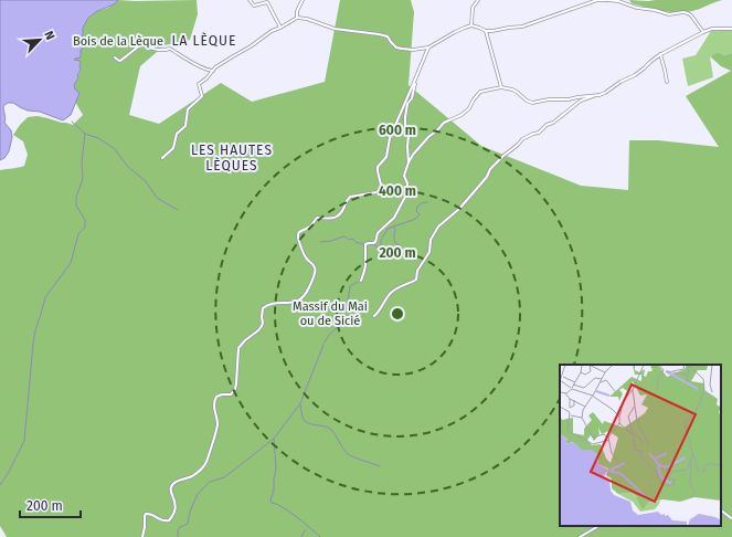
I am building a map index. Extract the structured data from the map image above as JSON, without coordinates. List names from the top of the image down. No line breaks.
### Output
{"districts":["LA LÈQUE","LES HAUTES LÈQUES"],"parks":["Bois de la Lèque","Massif du Mai ou de Sicié"],"scale_bar":"200 m","north":"top right","rings":["600 m","400 m","200 m"]}
